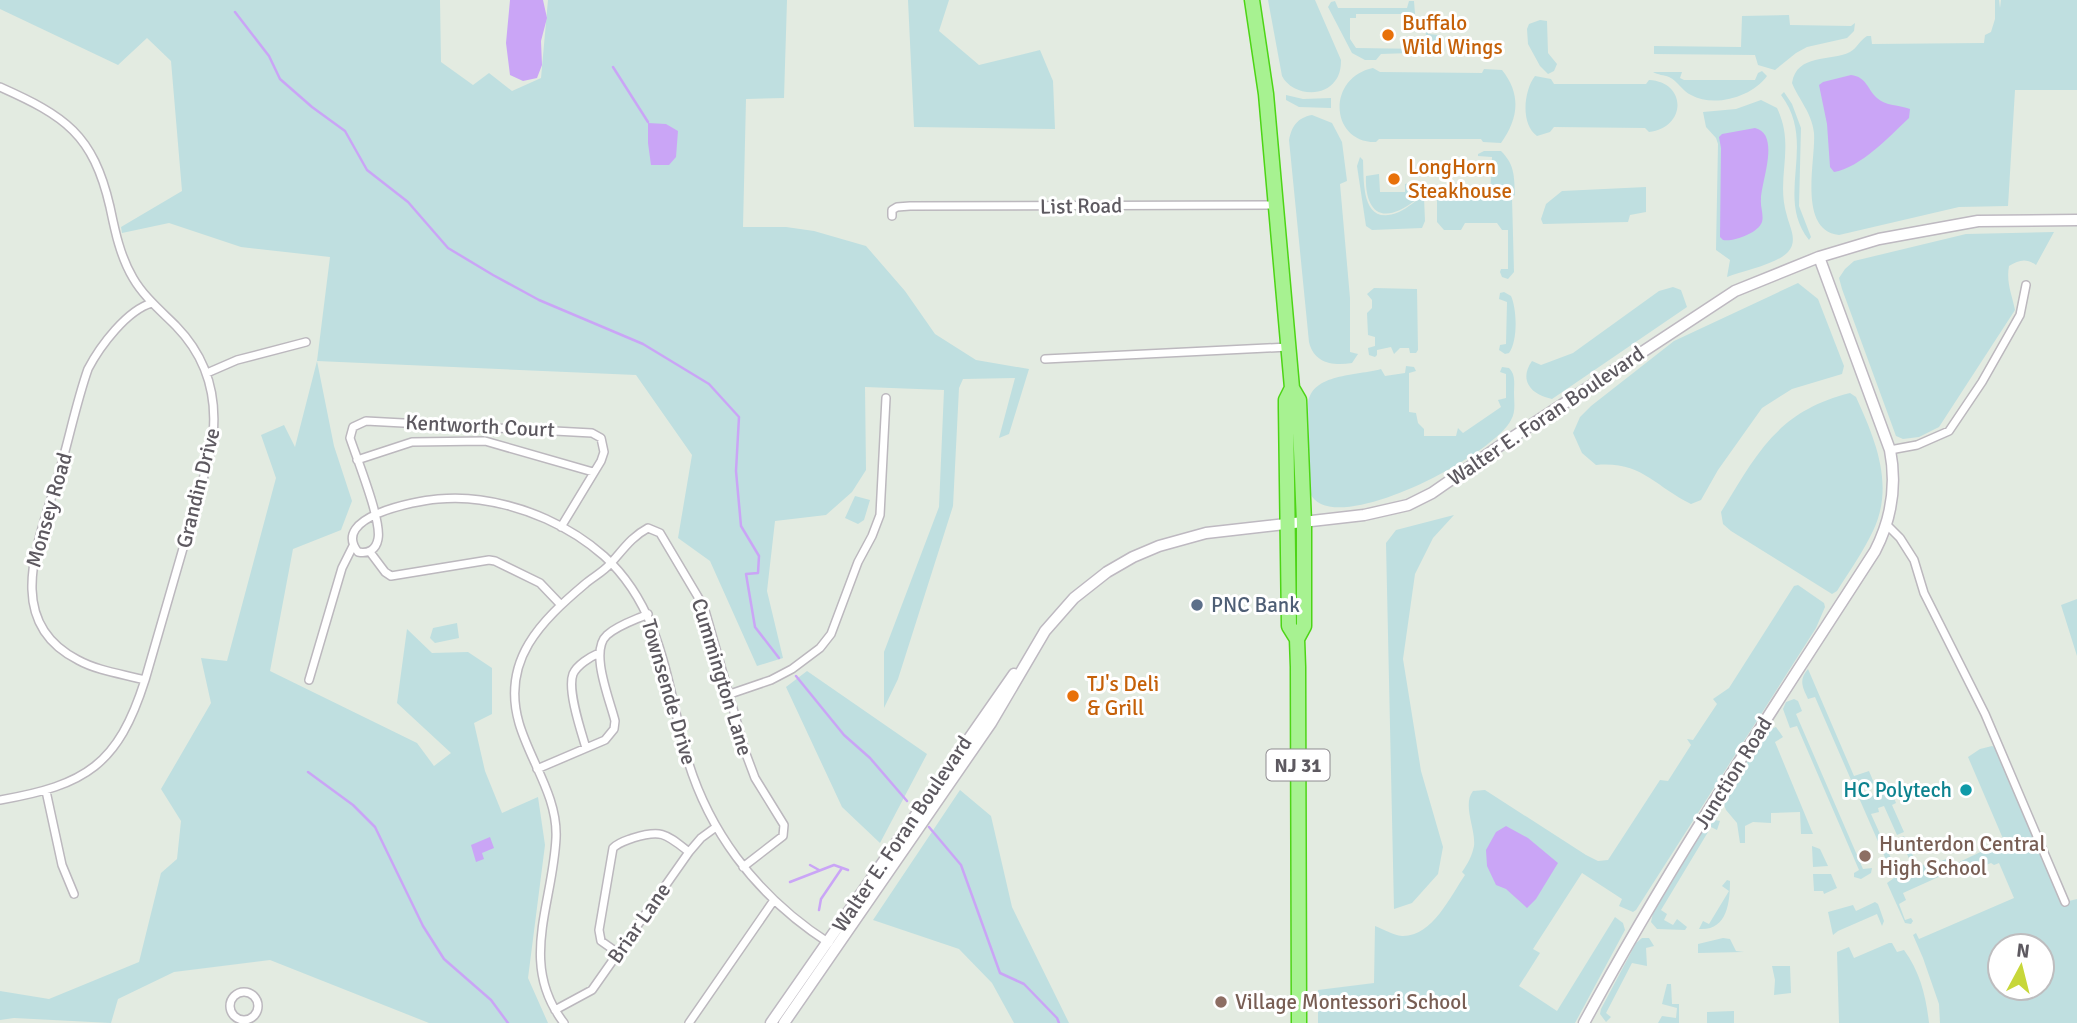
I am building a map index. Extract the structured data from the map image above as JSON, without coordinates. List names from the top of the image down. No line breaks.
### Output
{"streets":{"highway":["NJ 31"],"street":["List Road","Walter E. Foran Boulevard","Kentworth Court","Grandin Drive","Monsey Road","Cummington Lane","Townsende Drive","Junction Road","Briar Lane"]},"crossings":[["List Road","NJ 31"],["Walter E. Foran Boulevard","Townsende Drive"],["Walter E. Foran Boulevard","NJ 31"],["Walter E. Foran Boulevard","Junction Road"],["Kentworth Court","Townsende Drive"],["Grandin Drive","Monsey Road"],["Cummington Lane","Townsende Drive"],["Cummington Lane","Briar Lane"],["Townsende Drive","Briar Lane"]],"places":["Buffalo Wild Wings","LongHorn Steakhouse","PNC Bank","TJ's Deli & Grill","HC Polytech","Hunterdon Central High School","Village Montessori School"],"north":"top"}
